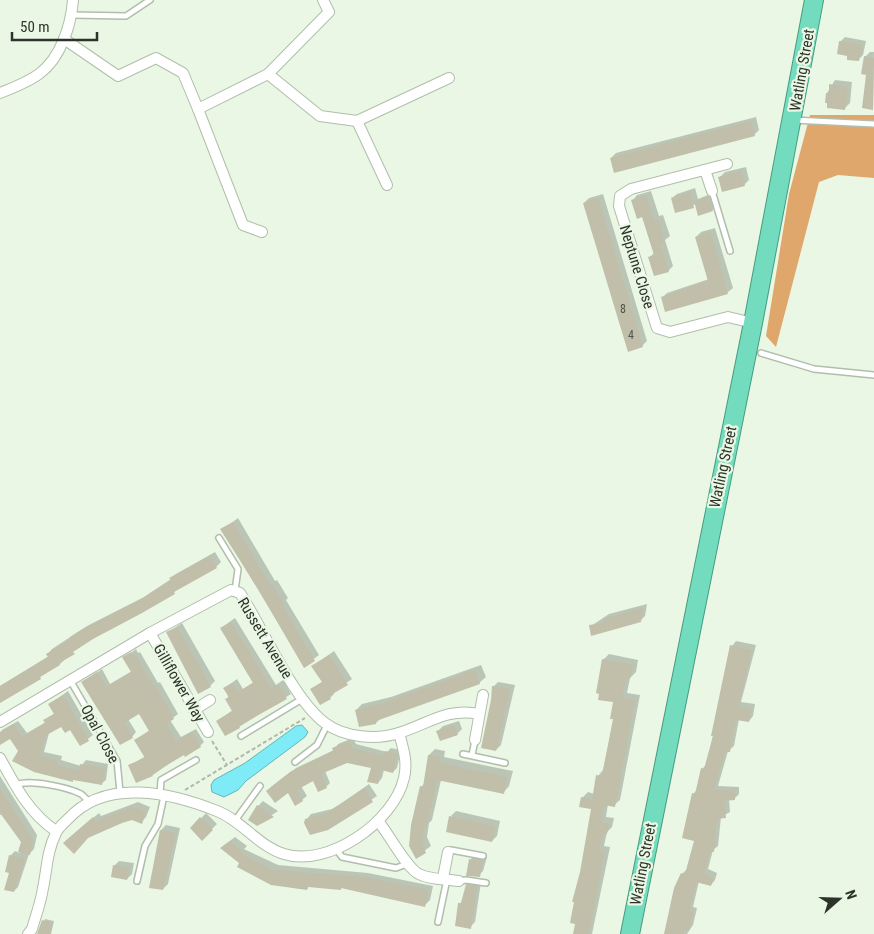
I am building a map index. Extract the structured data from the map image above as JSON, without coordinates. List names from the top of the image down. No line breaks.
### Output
{"streets":{"highway":["Watling Street"],"street":["Neptune Close","Russett Avenue","Gilliflower Way"],"lane":["Opal Close"]},"crossings":[["Watling Street","Neptune Close"],["Russett Avenue","Gilliflower Way"],["Russett Avenue","Opal Close"]],"house_numbers":["8","4"],"scale_bar":"50 m","north":"right"}
